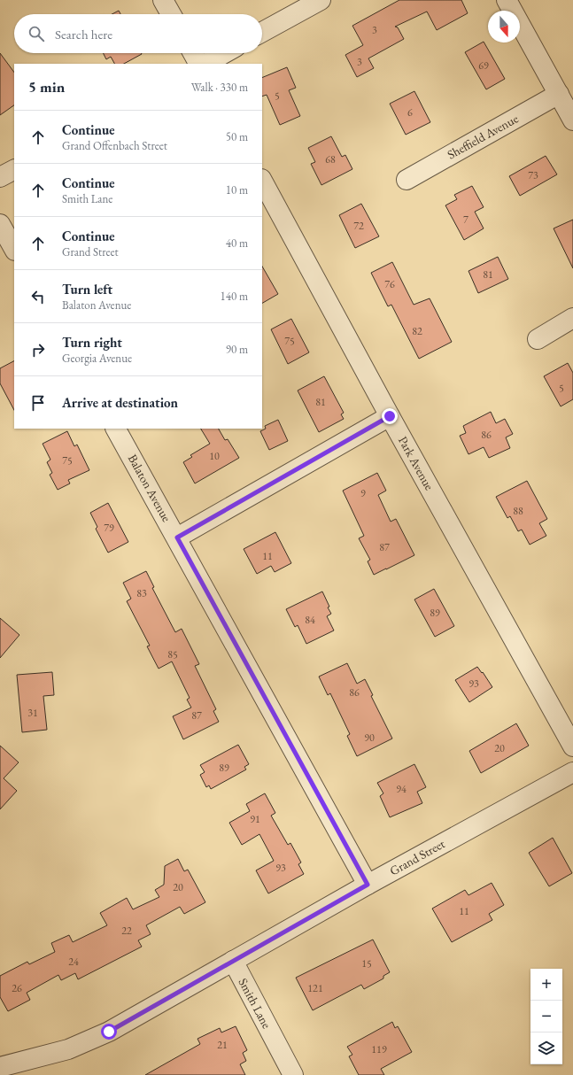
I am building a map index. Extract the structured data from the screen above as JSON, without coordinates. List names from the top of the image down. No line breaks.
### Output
{"streets":{"street":["Sheffield Avenue","Park Avenue","Balaton Avenue","Grand Street","Smith Lane"]},"crossings":[["Balaton Avenue","Grand Street"],["Grand Street","Smith Lane"]],"house_numbers":["3","3","69","5","6","68","73","7","72","81","76","82","75","5","81","86","10","75","9","88","79","87","11","83","89","84","85","93","86","31","87","90","20","89","94","91","93","20","11","22","24","15","26","121","21","119"],"north":"bottom","page":{"search":"Search here","heading":["5 min","Walk · 330 m"],"list":[["Continue","Grand Offenbach Street","50 m"],["Continue","Smith Lane","10 m"],["Continue","Grand Street","40 m"],["Turn left","Balaton Avenue","140 m"],["Turn right","Georgia Avenue","90 m"],"Arrive at destination"],"map_buttons":["+","−"]}}
